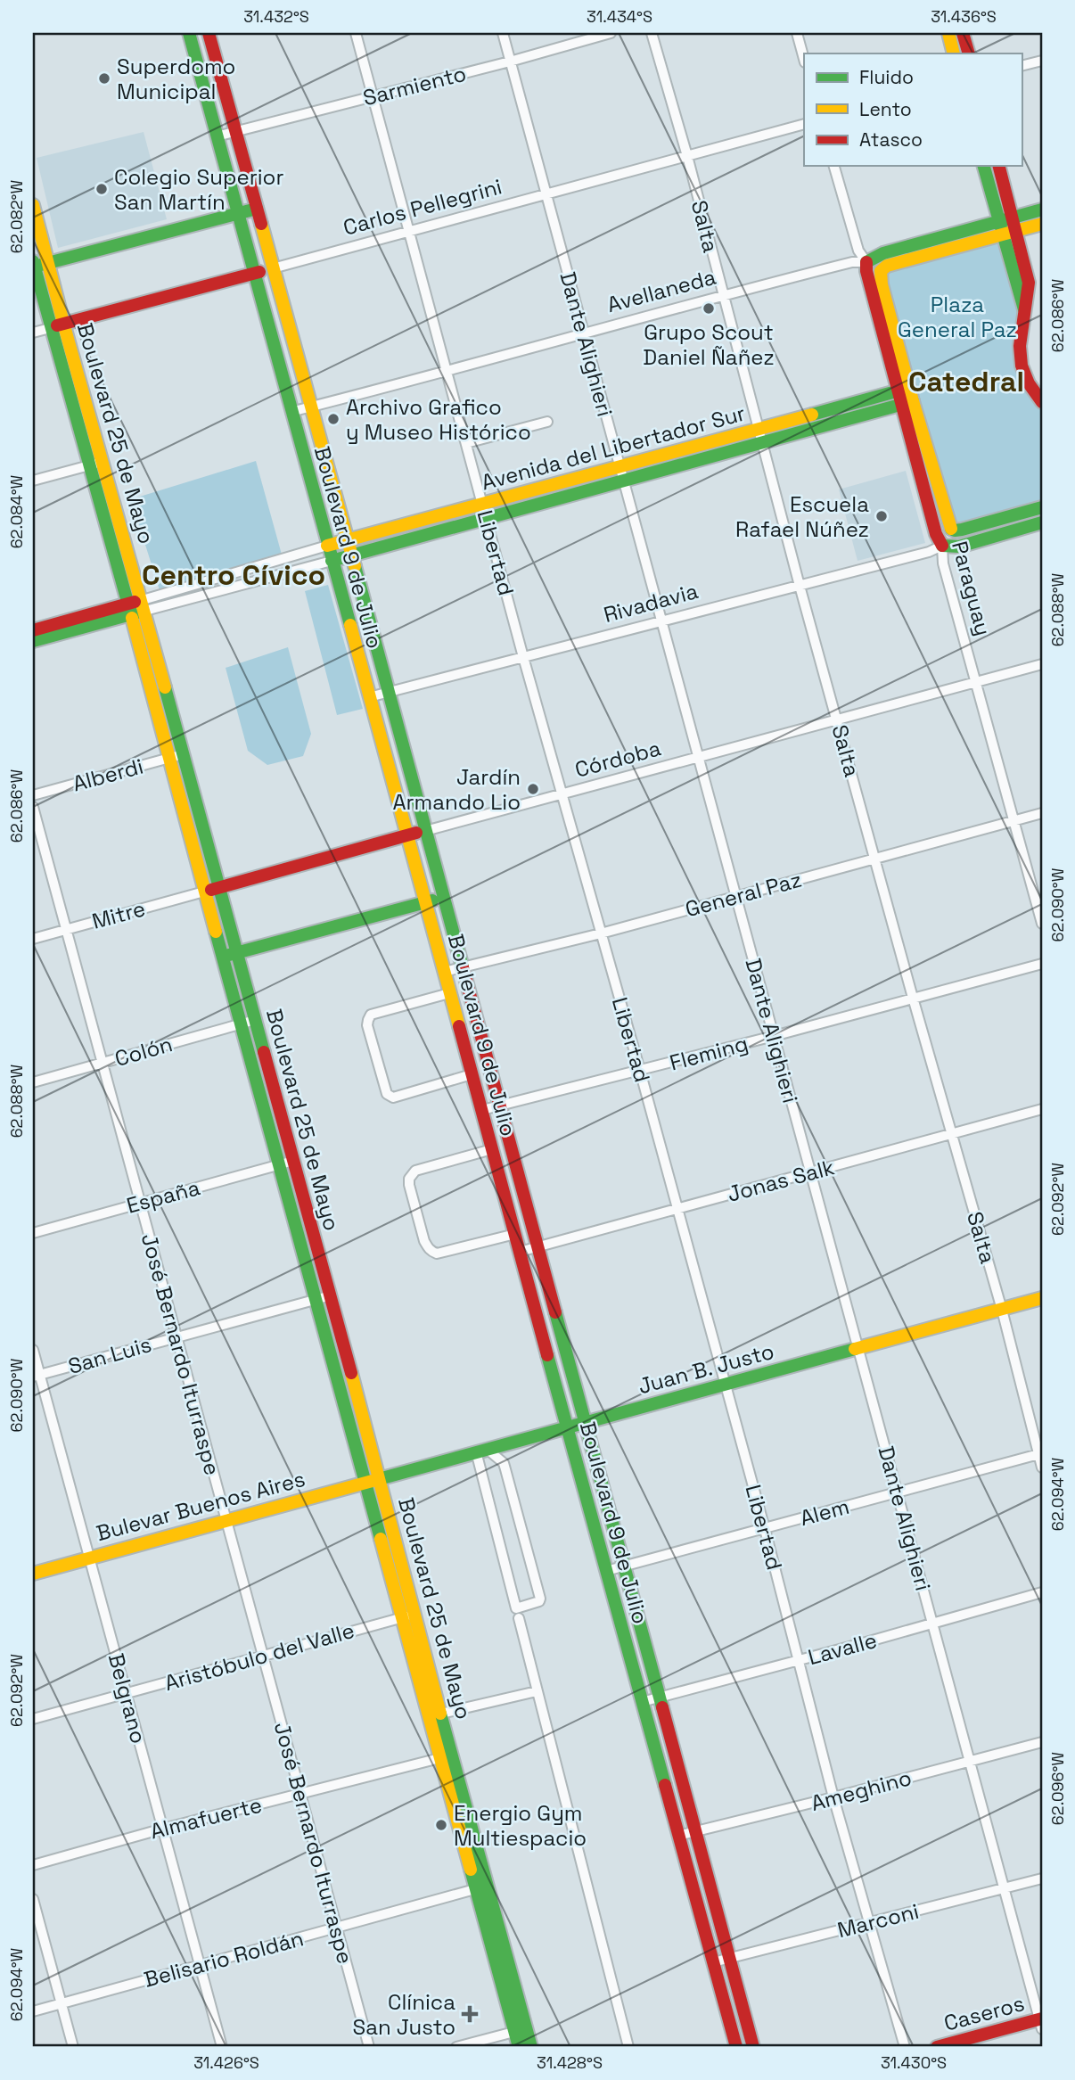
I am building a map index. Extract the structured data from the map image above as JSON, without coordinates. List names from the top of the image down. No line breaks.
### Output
{"streets":{"main road":["Carlos Pellegrini","Avellaneda","Boulevard 25 de Mayo","Avenida del Libertador Sur","Boulevard 9 de Julio","Paraguay","Rivadavia","Córdoba","Juan B. Justo","Bulevar Buenos Aires","Caseros"],"street":["Sarmiento","Salta","Dante Alighieri","Libertad","Alberdi","General Paz","Mitre","Colón","Fleming","Jonas Salk","España","José Bernardo Iturraspe","San Luis","Alem","Lavalle","Aristóbulo del Valle","Belgrano","Ameghino","Almafuerte","Marconi","Belisario Roldán"]},"crossings":[["Sarmiento","Dante Alighieri"],["Sarmiento","Boulevard 9 de Julio"],["Sarmiento","Libertad"],["Carlos Pellegrini","Salta"],["Carlos Pellegrini","Dante Alighieri"],["Carlos Pellegrini","Boulevard 25 de Mayo"],["Carlos Pellegrini","Boulevard 9 de Julio"],["Carlos Pellegrini","Libertad"],["Salta","Avellaneda"],["Salta","Avenida del Libertador Sur"],["Salta","Rivadavia"],["Salta","Córdoba"],["Salta","General Paz"],["Salta","Fleming"],["Salta","Jonas Salk"],["Salta","Juan B. Justo"],["Salta","Alem"],["Avellaneda","Dante Alighieri"],["Avellaneda","Boulevard 9 de Julio"],["Avellaneda","Libertad"],["Avellaneda","Paraguay"],["Dante Alighieri","Avenida del Libertador Sur"],["Dante Alighieri","Rivadavia"],["Dante Alighieri","Córdoba"],["Dante Alighieri","General Paz"],["Dante Alighieri","Fleming"],["Dante Alighieri","Jonas Salk"],["Dante Alighieri","Juan B. Justo"],["Dante Alighieri","Alem"],["Dante Alighieri","Lavalle"],["Dante Alighieri","Ameghino"],["Dante Alighieri","Marconi"],["Dante Alighieri","Caseros"],["Boulevard 25 de Mayo","Córdoba"],["Boulevard 25 de Mayo","Alberdi"],["Boulevard 25 de Mayo","Mitre"],["Boulevard 25 de Mayo","Colón"],["Boulevard 25 de Mayo","España"],["Boulevard 25 de Mayo","San Luis"],["Boulevard 25 de Mayo","Juan B. Justo"],["Boulevard 25 de Mayo","Bulevar Buenos Aires"],["Boulevard 25 de Mayo","Aristóbulo del Valle"],["Boulevard 25 de Mayo","Almafuerte"],["Boulevard 25 de Mayo","Belisario Roldán"],["Avenida del Libertador Sur","Boulevard 9 de Julio"],["Avenida del Libertador Sur","Libertad"],["Avenida del Libertador Sur","Paraguay"],["Boulevard 9 de Julio","Rivadavia"],["Boulevard 9 de Julio","Córdoba"],["Boulevard 9 de Julio","General Paz"],["Boulevard 9 de Julio","Fleming"],["Boulevard 9 de Julio","Jonas Salk"],["Boulevard 9 de Julio","Juan B. Justo"],["Boulevard 9 de Julio","Alem"],["Boulevard 9 de Julio","Lavalle"],["Boulevard 9 de Julio","Ameghino"],["Boulevard 9 de Julio","Marconi"],["Libertad","Rivadavia"],["Libertad","Córdoba"],["Libertad","General Paz"],["Libertad","Fleming"],["Libertad","Jonas Salk"],["Libertad","Juan B. Justo"],["Libertad","Alem"],["Libertad","Lavalle"],["Libertad","Ameghino"],["Libertad","Marconi"],["Paraguay","Rivadavia"],["Paraguay","Córdoba"],["Paraguay","General Paz"],["Córdoba","Mitre"],["Mitre","José Bernardo Iturraspe"],["Colón","José Bernardo Iturraspe"],["España","José Bernardo Iturraspe"],["José Bernardo Iturraspe","San Luis"],["José Bernardo Iturraspe","Bulevar Buenos Aires"],["José Bernardo Iturraspe","Aristóbulo del Valle"],["José Bernardo Iturraspe","Almafuerte"],["José Bernardo Iturraspe","Belisario Roldán"],["San Luis","Belgrano"],["Juan B. Justo","Bulevar Buenos Aires"],["Bulevar Buenos Aires","Belgrano"],["Aristóbulo del Valle","Belgrano"],["Belgrano","Almafuerte"],["Belgrano","Belisario Roldán"]],"districts":["Catedral","Centro Cívico"],"parks":["Plaza General Paz"],"places":{"other":["Superdomo Municipal","Colegio Superior San Martín","Grupo Scout Daniel Ñañez","Archivo Grafico y Museo Histórico","Escuela Rafael Núñez","Jardín Armando Lio","Energio Gym Multiespacio"],"health":["Clínica San Justo"]},"legend":["Fluido","Lento","Atasco"],"coordinates":["31.432°S","31.434°S","31.436°S","62.082°W","62.086°W","62.084°W","62.088°W","62.090°W","62.092°W","62.094°W","62.096°W","31.426°S","31.428°S","31.430°S"]}
